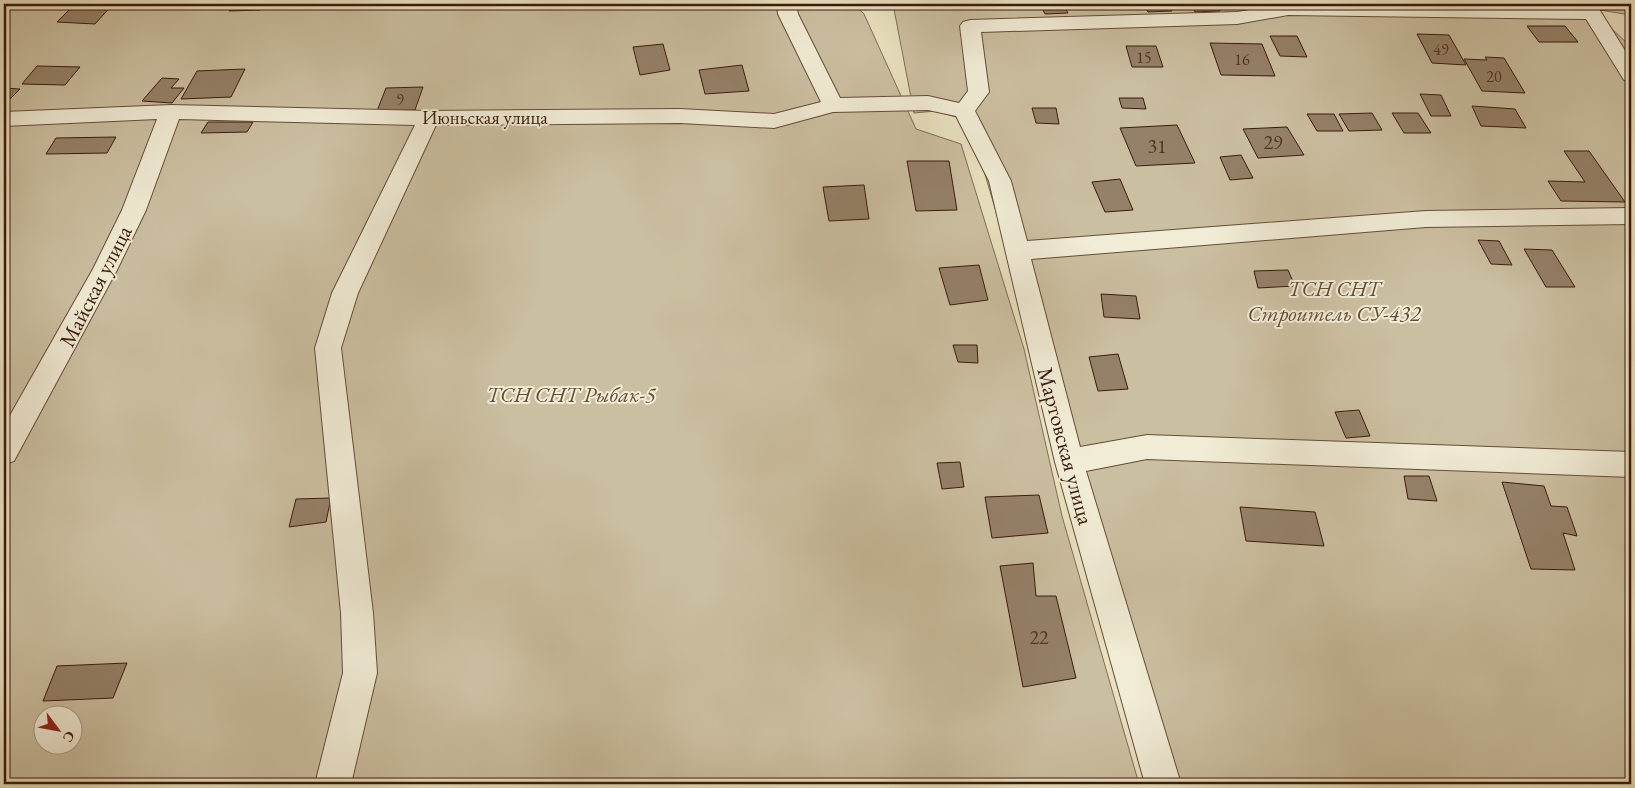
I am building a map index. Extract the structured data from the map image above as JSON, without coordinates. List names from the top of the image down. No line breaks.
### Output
{"streets":{"lane":["Июньская улица","Майская улица","Мартовская улица"]},"crossings":[["Июньская улица","Майская улица"],["Июньская улица","Мартовская улица"]],"parks":["ТСН СНТ Строитель СУ-432","ТСН СНТ Рыбак-5"],"house_numbers":["49","15","16","20","9","29","31","22"],"north":"bottom right"}
